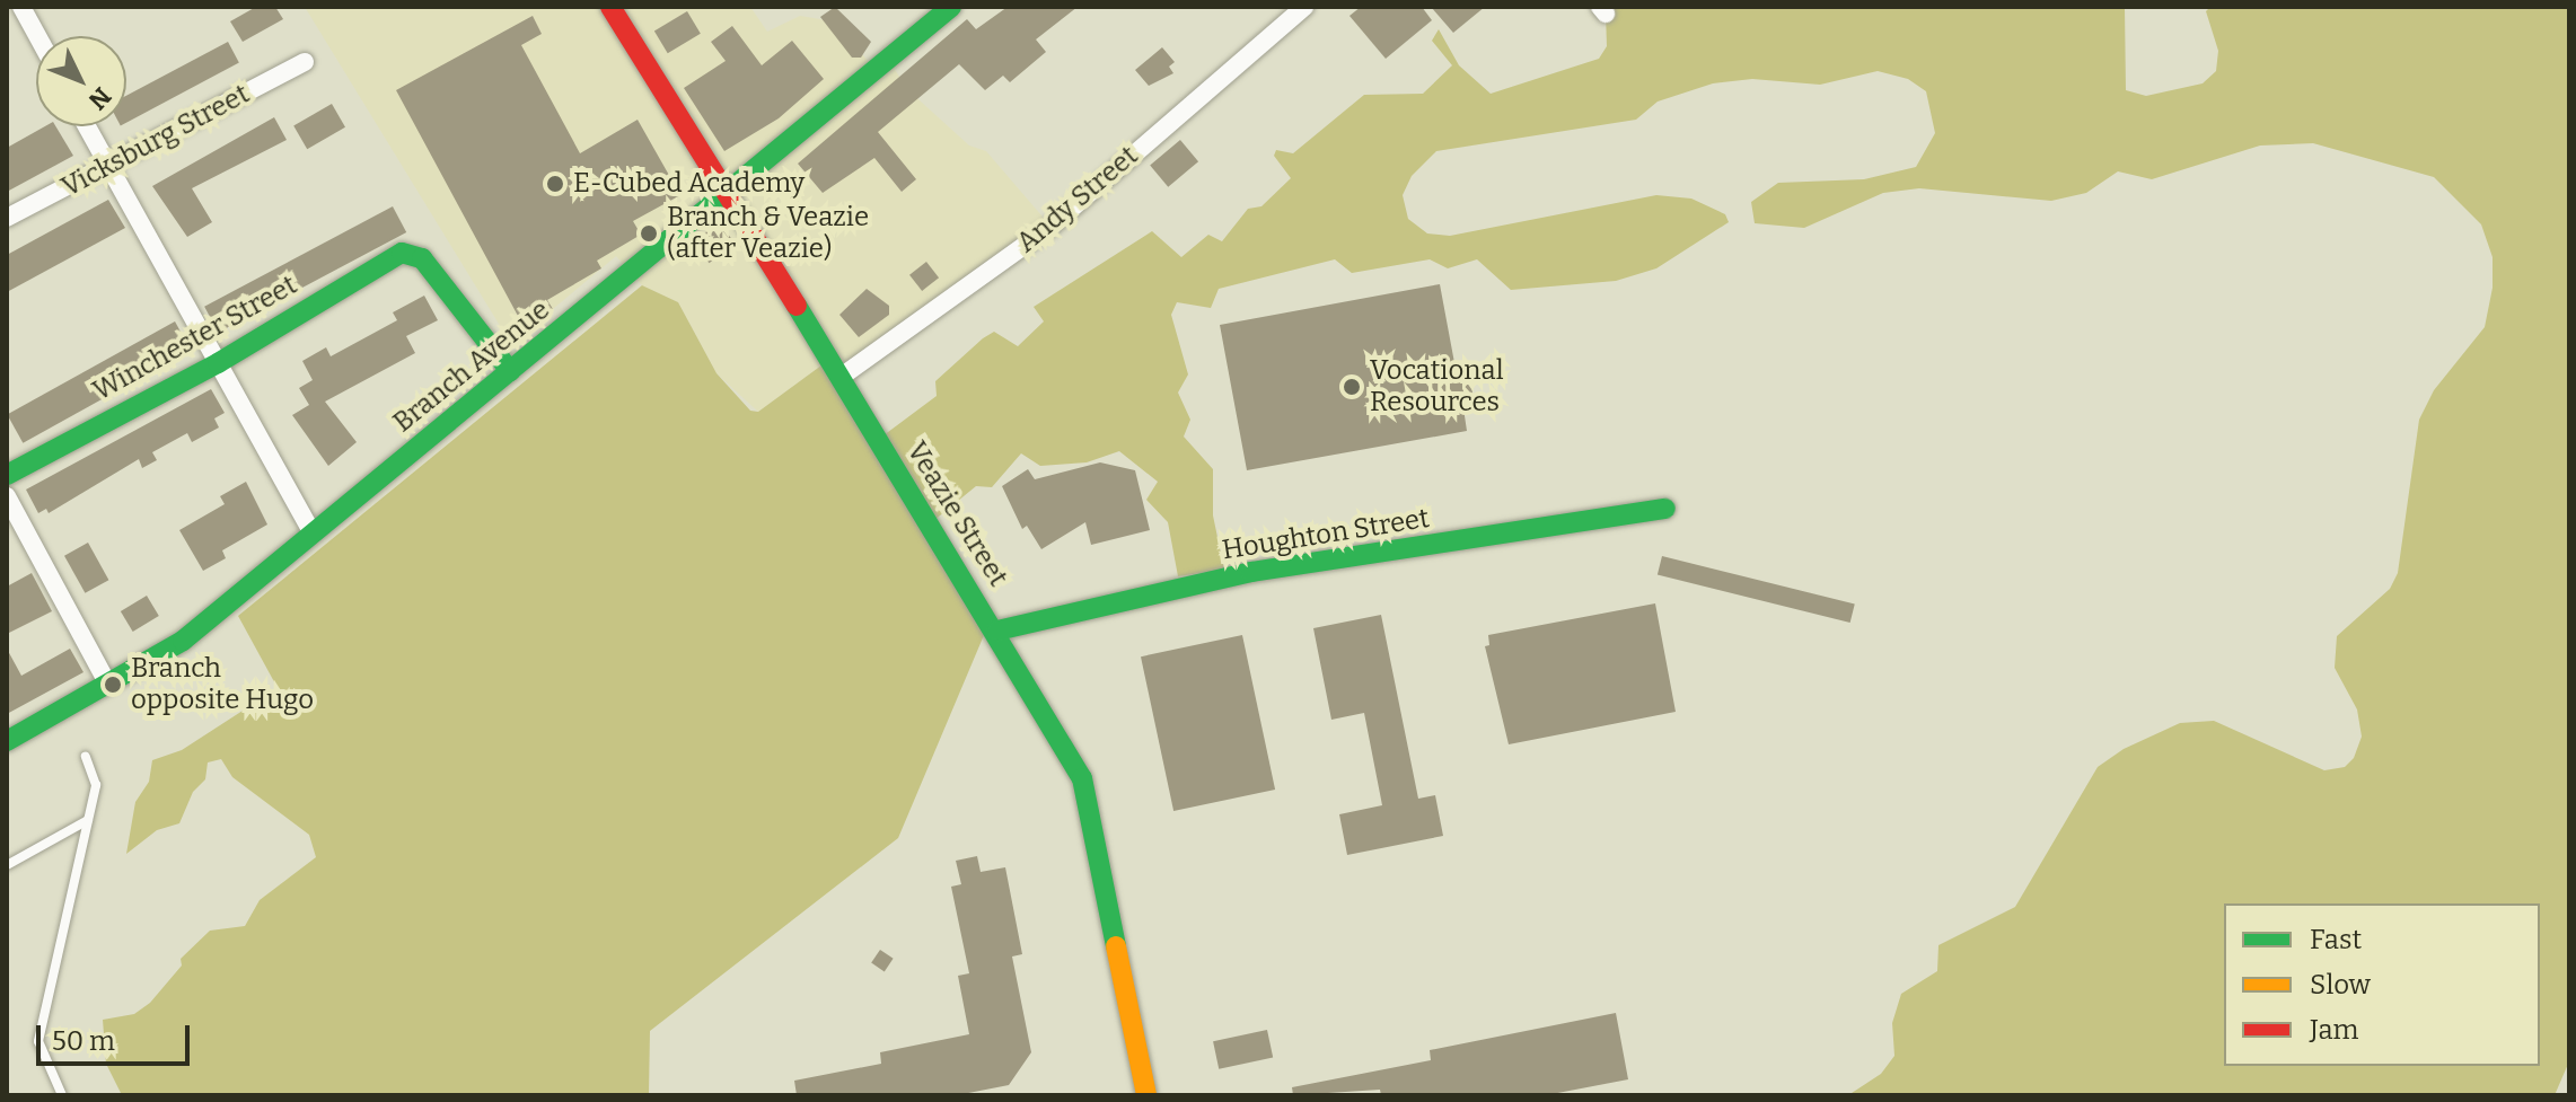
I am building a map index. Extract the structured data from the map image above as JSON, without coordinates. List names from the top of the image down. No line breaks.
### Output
{"streets":{"street":["Vicksburg Street","Andy Street","Winchester Street","Branch Avenue","Veazie Street","Houghton Street"]},"crossings":[["Andy Street","Veazie Street"],["Winchester Street","Branch Avenue"],["Branch Avenue","Veazie Street"],["Veazie Street","Houghton Street"]],"places":["E-Cubed Academy","Branch & Veazie (after Veazie)","Vocational Resources","Branch opposite Hugo"],"legend":["Fast","Slow","Jam"],"scale_bar":"50 m","north":"bottom right"}
